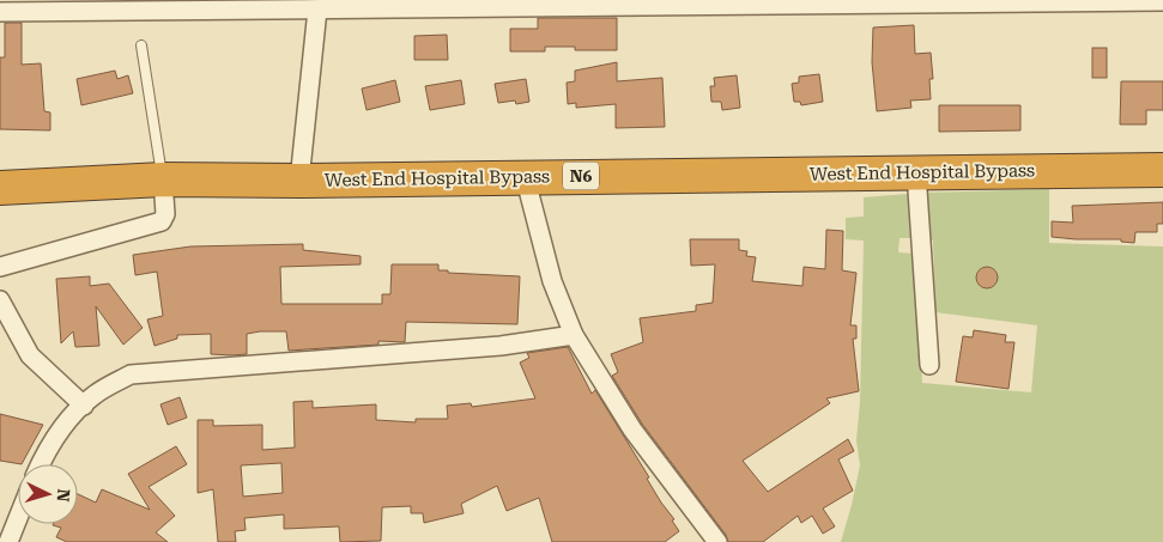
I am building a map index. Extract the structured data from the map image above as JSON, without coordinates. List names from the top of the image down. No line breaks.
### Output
{"streets":{"highway":["West End Hospital Bypass","N6"]},"north":"right"}
